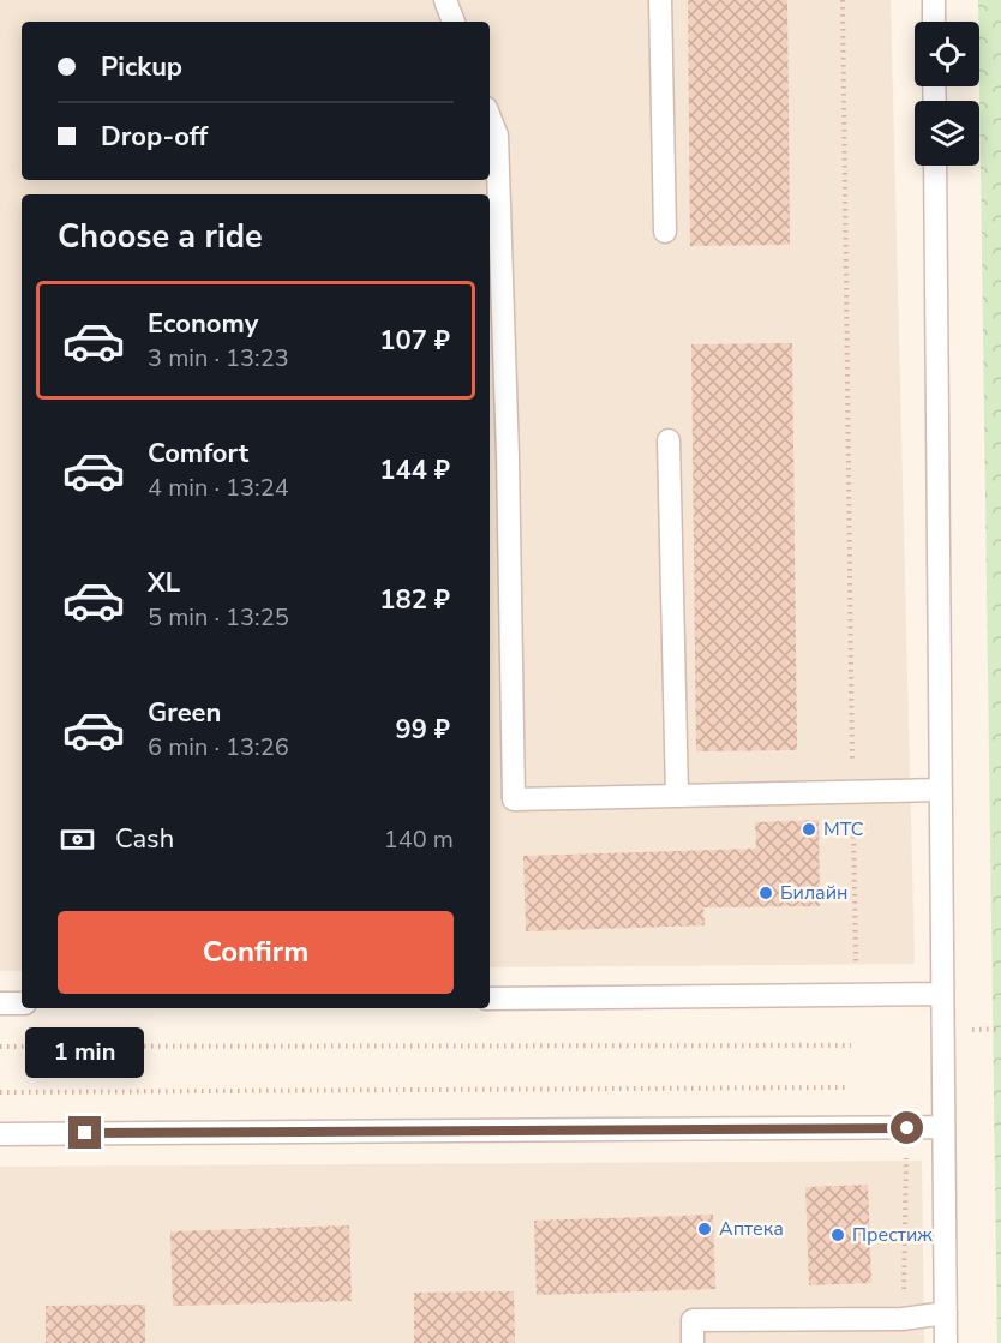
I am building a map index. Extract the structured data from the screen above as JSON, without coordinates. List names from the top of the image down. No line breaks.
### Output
{"places":["МТС","Билайн","Аптека","Престиж"],"page":{"banner":["Pickup","Drop-off"],"heading":"Choose a ride","list":[{"name":"Economy","note":"3 min · 13:23","value":"107 ₽"},{"name":"Comfort","note":"4 min · 13:24","value":"144 ₽"},{"name":"XL","note":"5 min · 13:25","value":"182 ₽"},{"name":"Green","note":"6 min · 13:26","value":"99 ₽"}],"pay":["Cash","140 m"],"buttons":"Confirm","bubble":"1 min"}}
